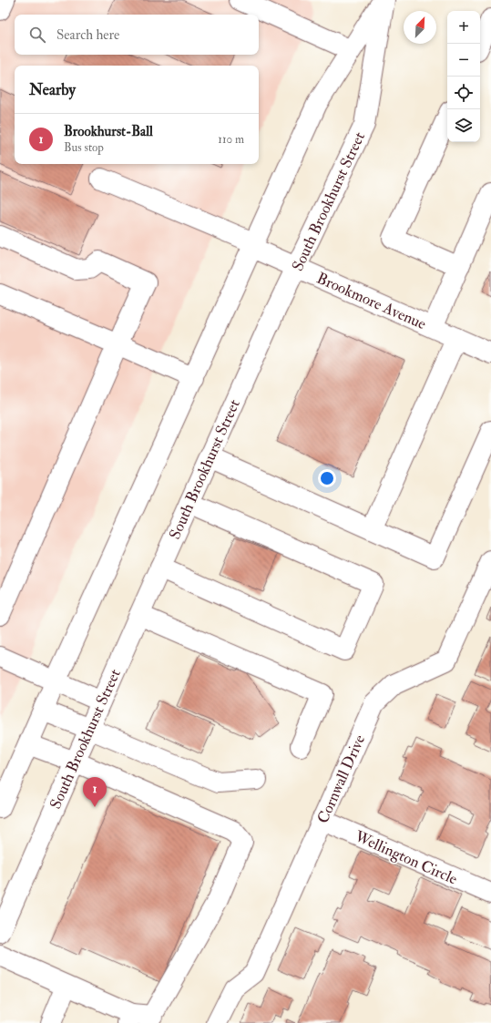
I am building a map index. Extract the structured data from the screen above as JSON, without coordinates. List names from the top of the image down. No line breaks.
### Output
{"streets":{"main road":["South Brookhurst Street","Brookmore Avenue","Cornwall Drive","Wellington Circle"]},"crossings":[["South Brookhurst Street","Brookmore Avenue"],["Cornwall Drive","Wellington Circle"]],"north":"top right","page":{"map_buttons":["+","−"],"search":"Search here","heading":"Nearby","list":[{"mark":"1","name":"Brookhurst-Ball","note":"Bus stop","value":"110 m"}],"pins":"1"}}
